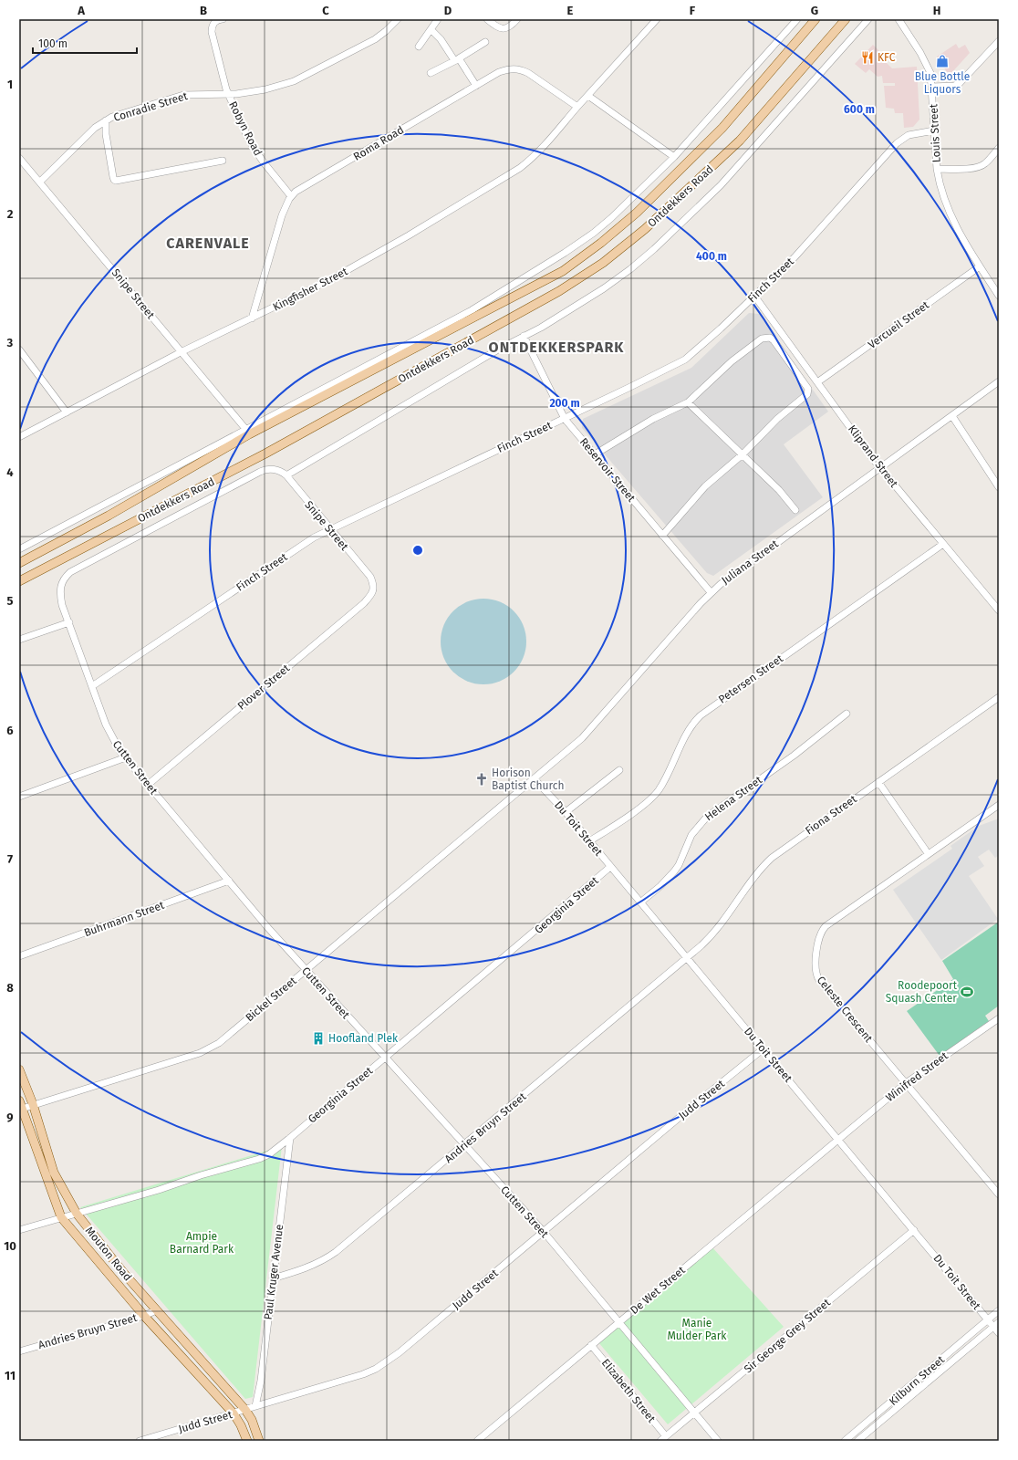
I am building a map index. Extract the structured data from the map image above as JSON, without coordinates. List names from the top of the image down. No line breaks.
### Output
{"streets":{"main road":["Ontdekkers Road","Mouton Road"],"street":["Conradie Street","Robyn Road","Louis Street","Roma Road","Finch Street","Kingfisher Street","Snipe Street","Vercueil Street","Kliprand Street","Reservoir Street","Juliana Street","Petersen Street","Plover Street","Cutten Street","Helena Street","Fiona Street","Du Toit Street","Georginia Street","Buhrmann Street","Bickel Street","Celeste Crescent","Winifred Street","Judd Street","Andries Bruyn Street","Paul Kruger Avenue","De Wet Street","Sir George Grey Street","Kilburn Street","Elizabeth Street"]},"crossings":[["Conradie Street","Robyn Road"],["Conradie Street","Snipe Street"],["Robyn Road","Roma Road"],["Louis Street","Finch Street"],["Louis Street","Vercueil Street"],["Roma Road","Kingfisher Street"],["Ontdekkers Road","Snipe Street"],["Ontdekkers Road","Reservoir Street"],["Ontdekkers Road","Cutten Street"],["Finch Street","Snipe Street"],["Finch Street","Kliprand Street"],["Finch Street","Reservoir Street"],["Finch Street","Cutten Street"],["Kingfisher Street","Snipe Street"],["Snipe Street","Plover Street"],["Vercueil Street","Kliprand Street"],["Kliprand Street","Juliana Street"],["Kliprand Street","Petersen Street"],["Reservoir Street","Juliana Street"],["Juliana Street","Du Toit Street"],["Juliana Street","Bickel Street"],["Petersen Street","Du Toit Street"],["Plover Street","Cutten Street"],["Cutten Street","Georginia Street"],["Cutten Street","Buhrmann Street"],["Cutten Street","Bickel Street"],["Cutten Street","Judd Street"],["Cutten Street","Andries Bruyn Street"],["Cutten Street","De Wet Street"],["Cutten Street","Sir George Grey Street"],["Helena Street","Du Toit Street"],["Fiona Street","Du Toit Street"],["Fiona Street","Andries Bruyn Street"],["Du Toit Street","Georginia Street"],["Du Toit Street","Bickel Street"],["Du Toit Street","Winifred Street"],["Du Toit Street","Judd Street"],["Du Toit Street","Andries Bruyn Street"],["Du Toit Street","De Wet Street"],["Du Toit Street","Sir George Grey Street"],["Du Toit Street","Kilburn Street"],["Georginia Street","Mouton Road"],["Georginia Street","Paul Kruger Avenue"],["Bickel Street","Mouton Road"],["Celeste Crescent","Winifred Street"],["Winifred Street","De Wet Street"],["Judd Street","Mouton Road"],["Judd Street","Paul Kruger Avenue"],["Andries Bruyn Street","Mouton Road"],["Andries Bruyn Street","Paul Kruger Avenue"],["De Wet Street","Elizabeth Street"],["Sir George Grey Street","Elizabeth Street"]],"districts":["CARENVALE","ONTDEKKERSPARK"],"parks":["Ampie Barnard Park","Manie Mulder Park"],"places":{"restaurant":["KFC"],"shop":["Blue Bottle Liquors"],"church":["Horison Baptist Church"],"sports":["Roodepoort Squash Center"],"building":["Hoofland Plek"]},"scale_bar":"100 m","grid":{"columns":["A","B","C","D","E","F","G","H"],"rows":["1","2","3","4","5","6","7","8","9","10","11"]},"rings":["600 m","400 m","200 m"]}
